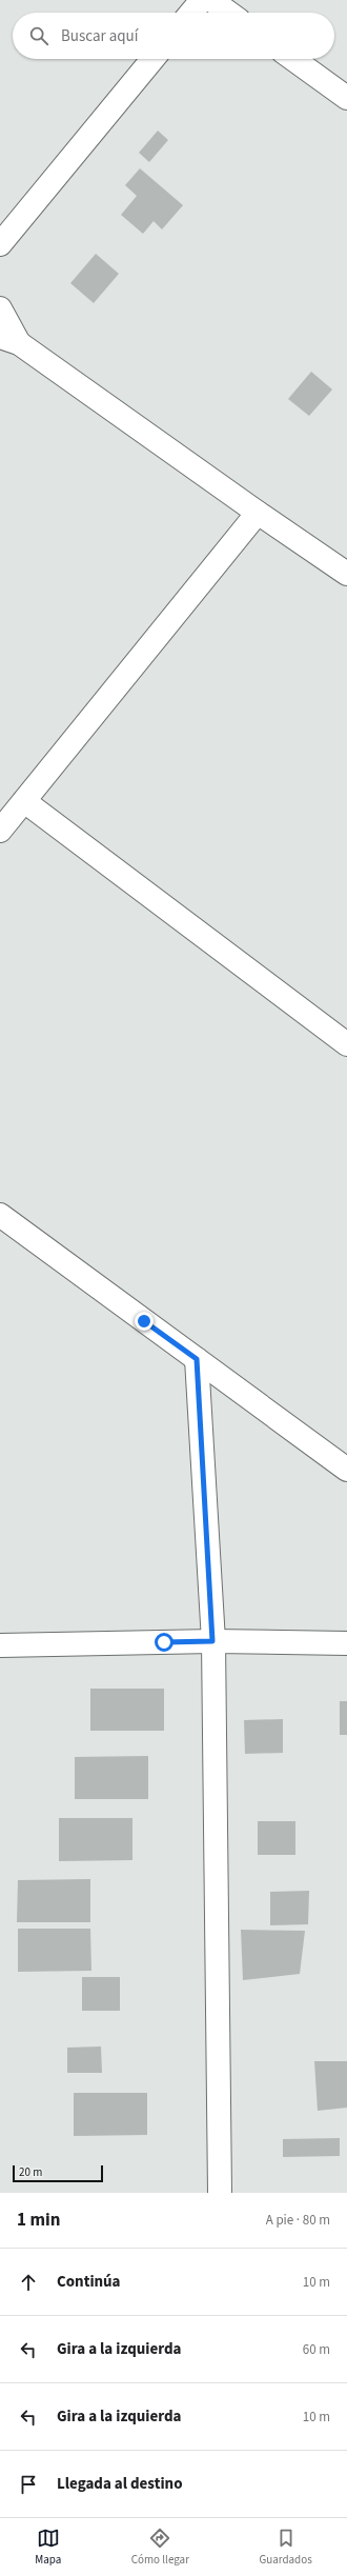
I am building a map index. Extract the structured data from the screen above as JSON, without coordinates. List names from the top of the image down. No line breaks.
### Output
{"scale_bar":"20 m","page":{"search":"Buscar aquí","scale":"20 m","heading":["1 min","A pie · 80 m"],"list":[["Continúa","10 m"],["Gira a la izquierda","60 m"],["Gira a la izquierda","10 m"],"Llegada al destino"],"nav":["Mapa","Cómo llegar","Guardados"]}}
